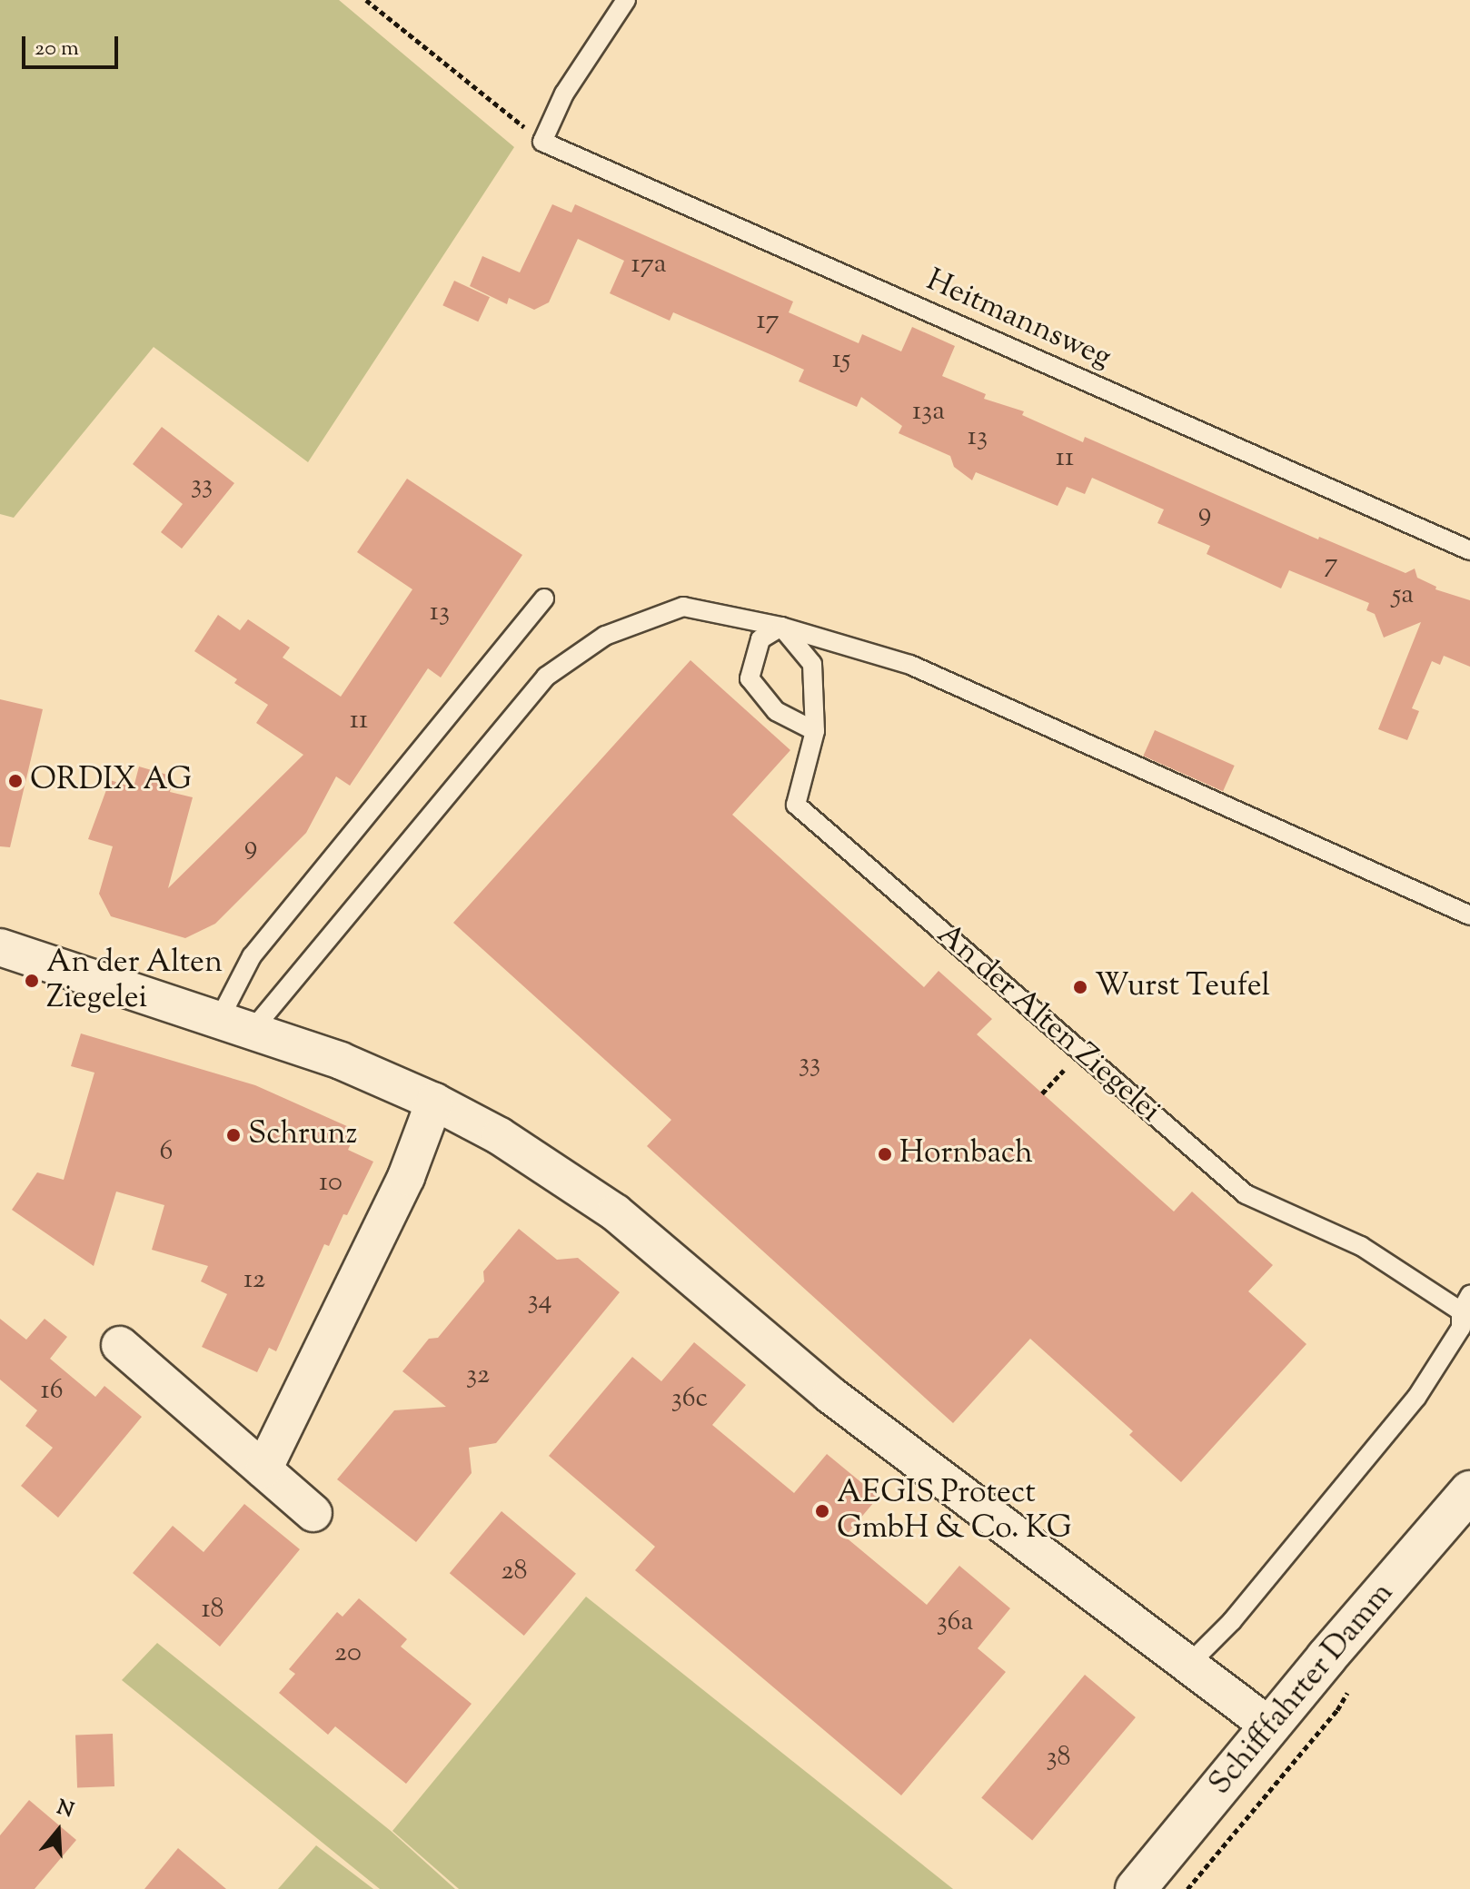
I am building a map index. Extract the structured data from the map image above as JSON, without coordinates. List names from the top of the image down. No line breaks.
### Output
{"streets":{"main road":["Schifffahrter Damm"],"lane":["Heitmannsweg","An der Alten Ziegelei"]},"places":["ORDIX AG","An der Alten Ziegelei","Wurst Teufel","Schrunz","Hornbach","AEGIS Protect GmbH & Co. KG"],"house_numbers":["17a","17","15","13a","13","11","33","9","7","5a","13","11","9","33","6","10","12","34","32","16","36c","28","18","36a","20","38"],"scale_bar":"20 m","north":"top"}
